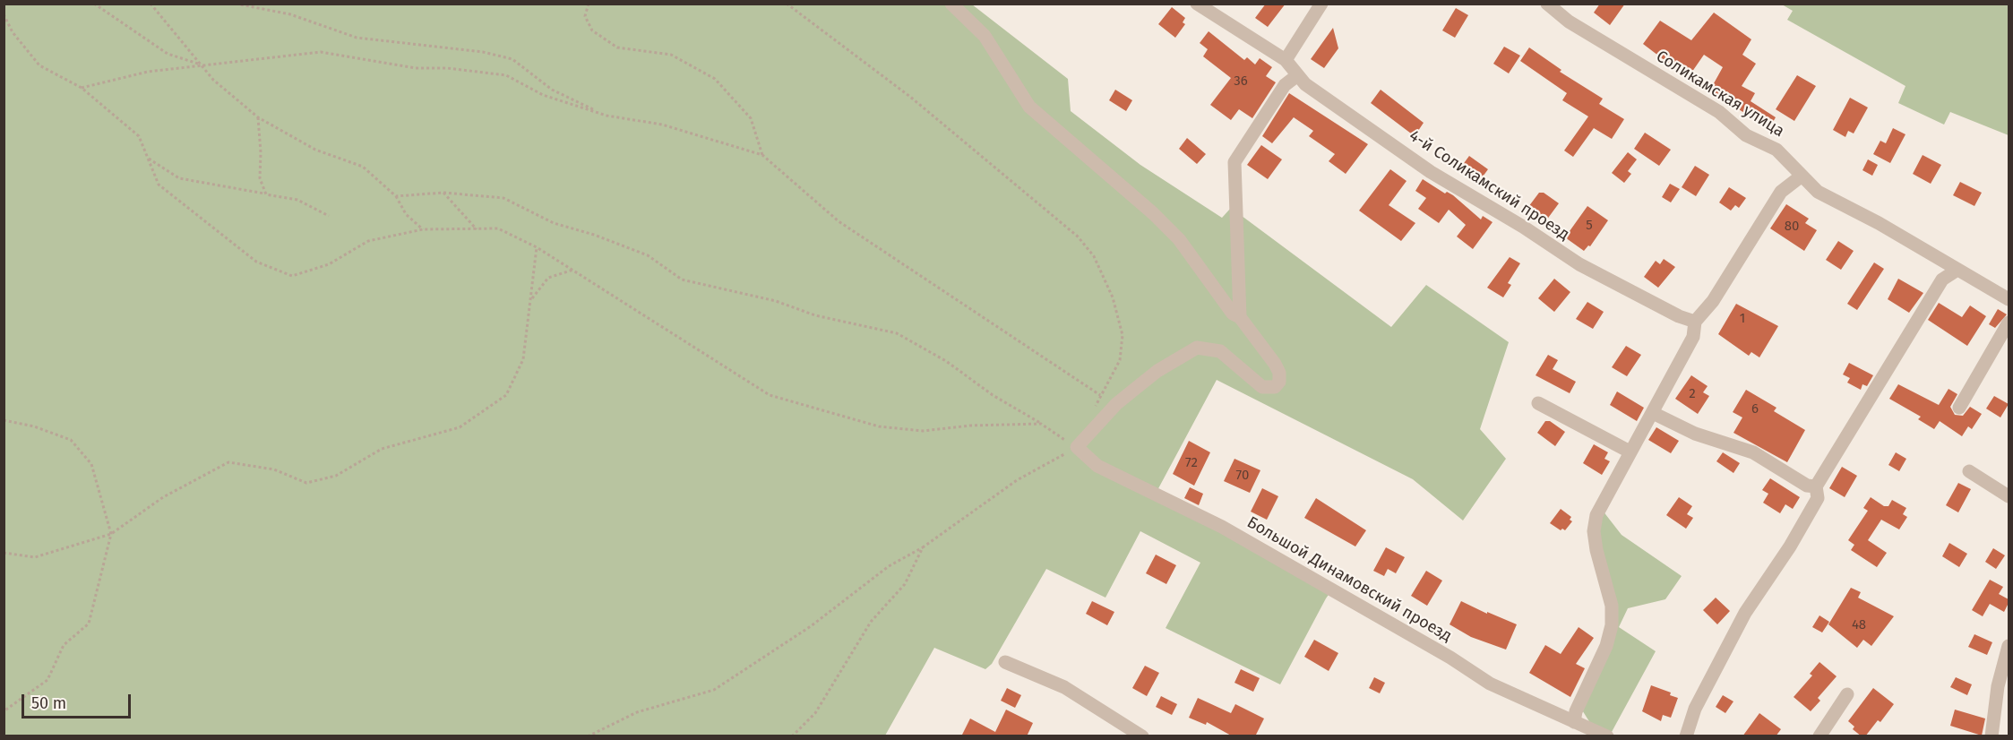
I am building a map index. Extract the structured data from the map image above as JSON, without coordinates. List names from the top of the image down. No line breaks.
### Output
{"streets":{"street":["Соликамская улица","4-й Соликамский проезд","Большой Динамовский проезд"]},"house_numbers":["36","5","80","1","2","6","72","70","48"],"scale_bar":"50 m"}
